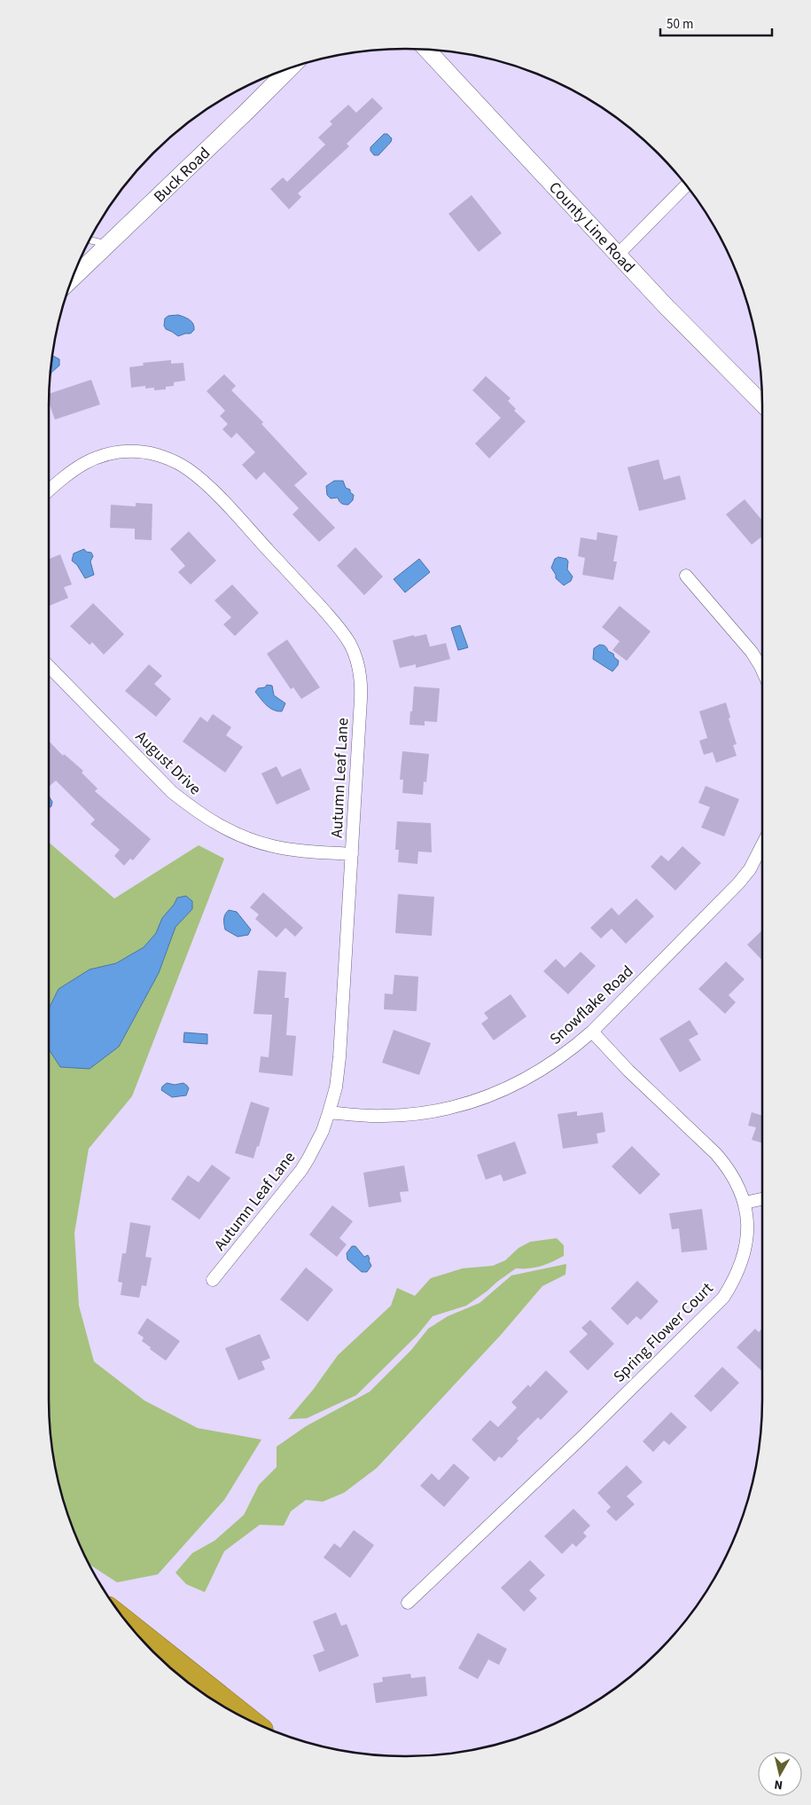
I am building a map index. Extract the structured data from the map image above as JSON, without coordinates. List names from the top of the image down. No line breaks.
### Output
{"streets":{"main road":["Buck Road","County Line Road"],"street":["August Drive","Autumn Leaf Lane","Snowflake Road","Spring Flower Court"]},"crossings":[["August Drive","Autumn Leaf Lane"],["Autumn Leaf Lane","Snowflake Road"],["Snowflake Road","Spring Flower Court"]],"scale_bar":"50 m","north":"bottom"}
